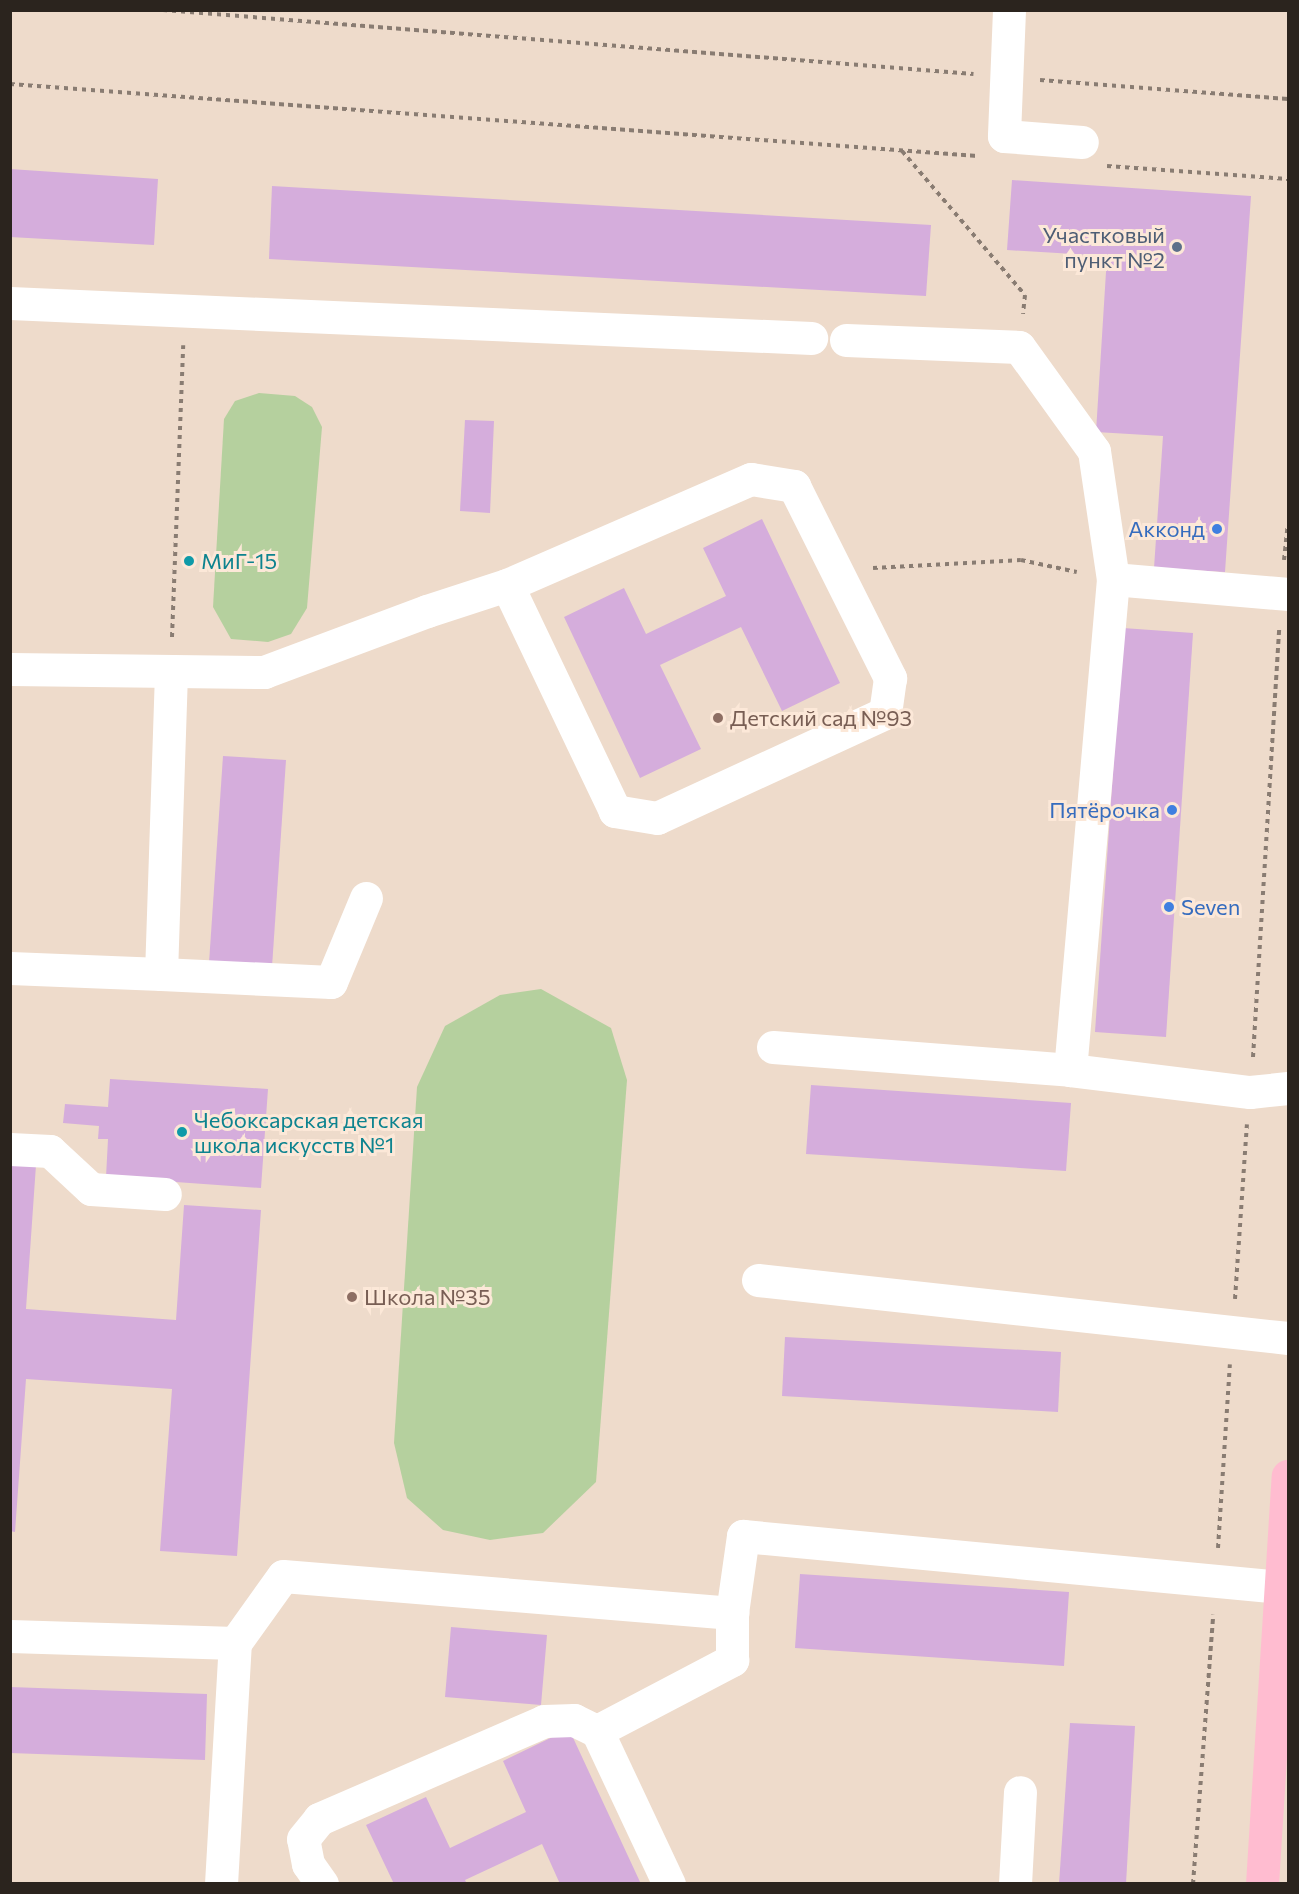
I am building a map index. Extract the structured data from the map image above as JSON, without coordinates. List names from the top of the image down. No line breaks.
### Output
{"places":["Участковый пункт №2","Акконд","МиГ-15","Детский сад №93","Пятёрочка","Seven","Чебоксарская детская школа искусств №1","Школа №35"]}
